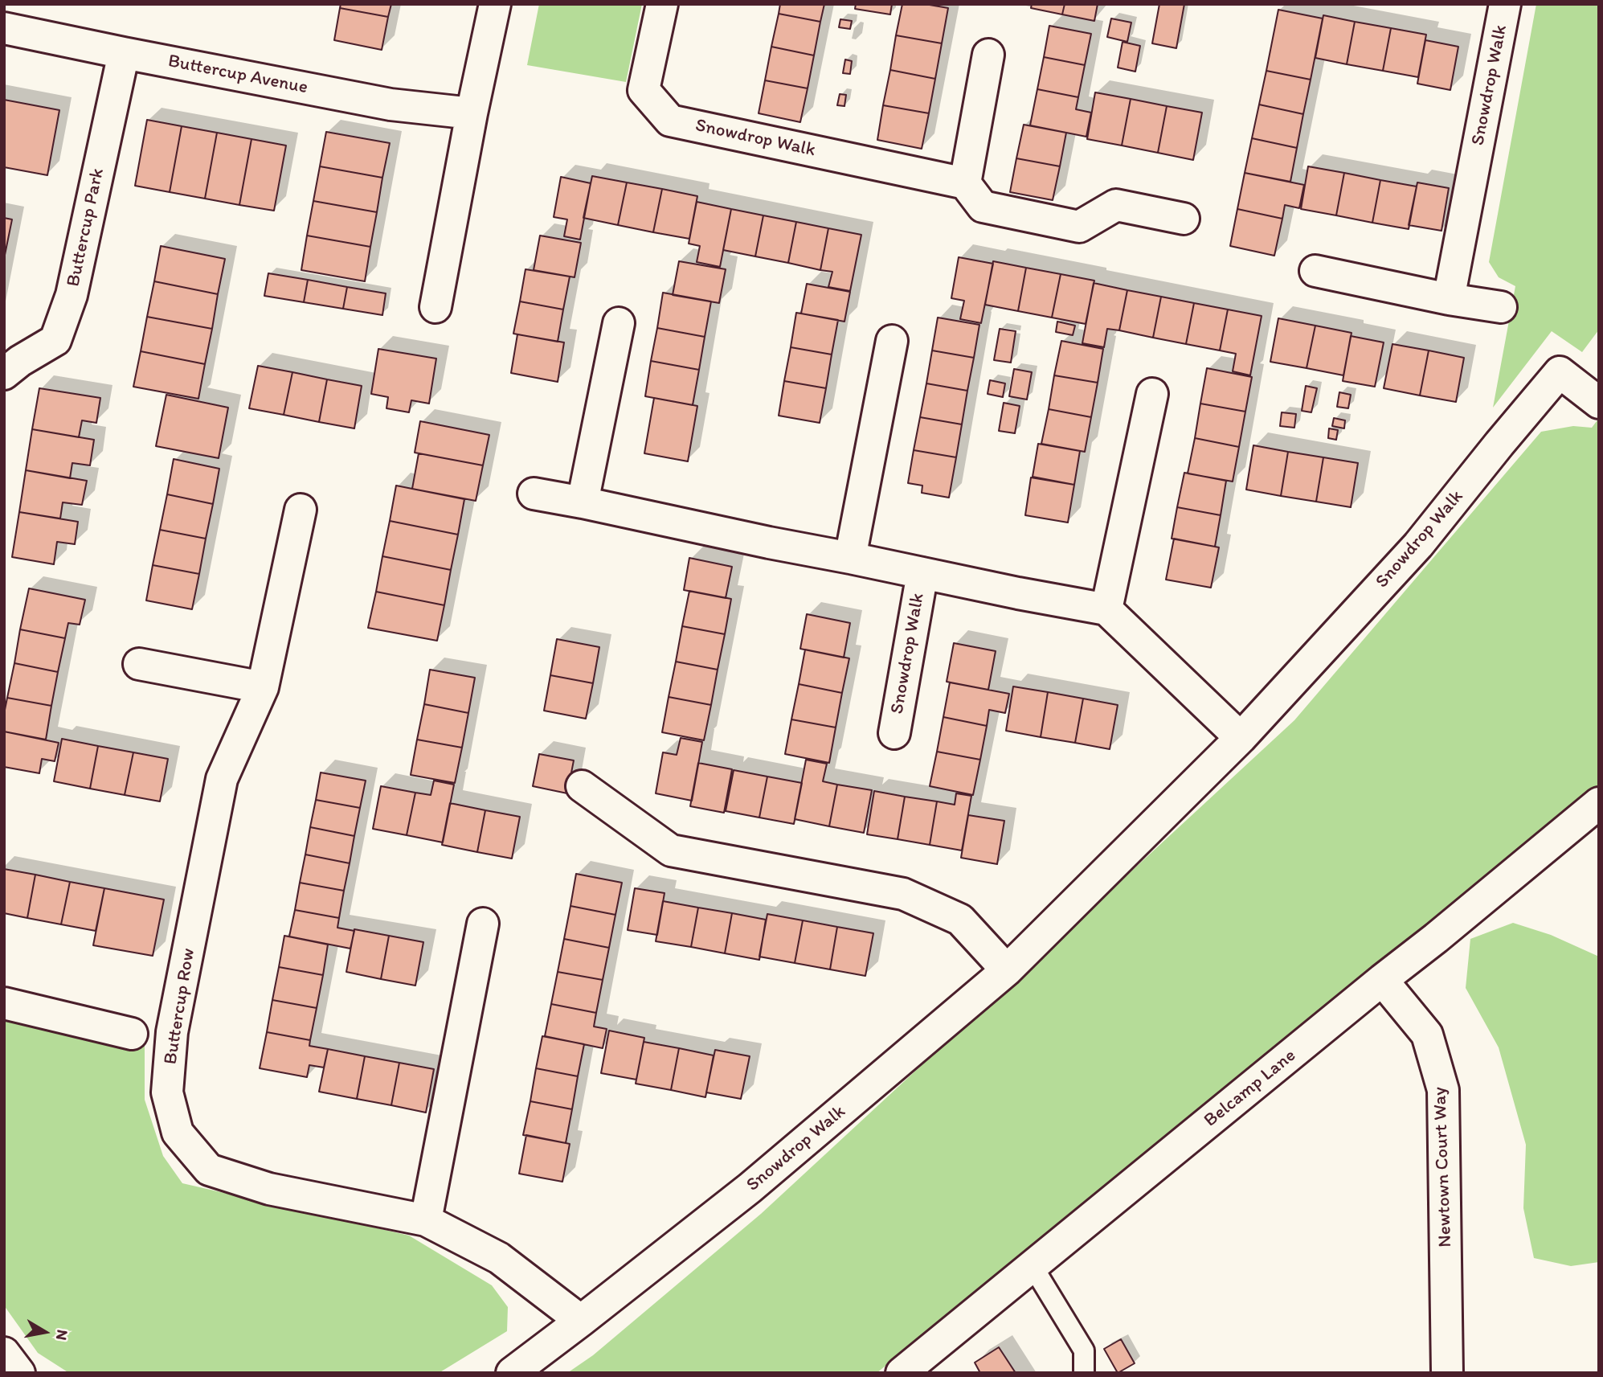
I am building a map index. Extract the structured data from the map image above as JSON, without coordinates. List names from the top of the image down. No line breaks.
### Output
{"streets":{"street":["Buttercup Avenue","Snowdrop Walk","Buttercup Park","Buttercup Row","Belcamp Lane","Newtown Court Way"]},"crossings":[["Buttercup Avenue","Buttercup Park"],["Snowdrop Walk","Buttercup Row"],["Belcamp Lane","Newtown Court Way"]],"north":"right"}
